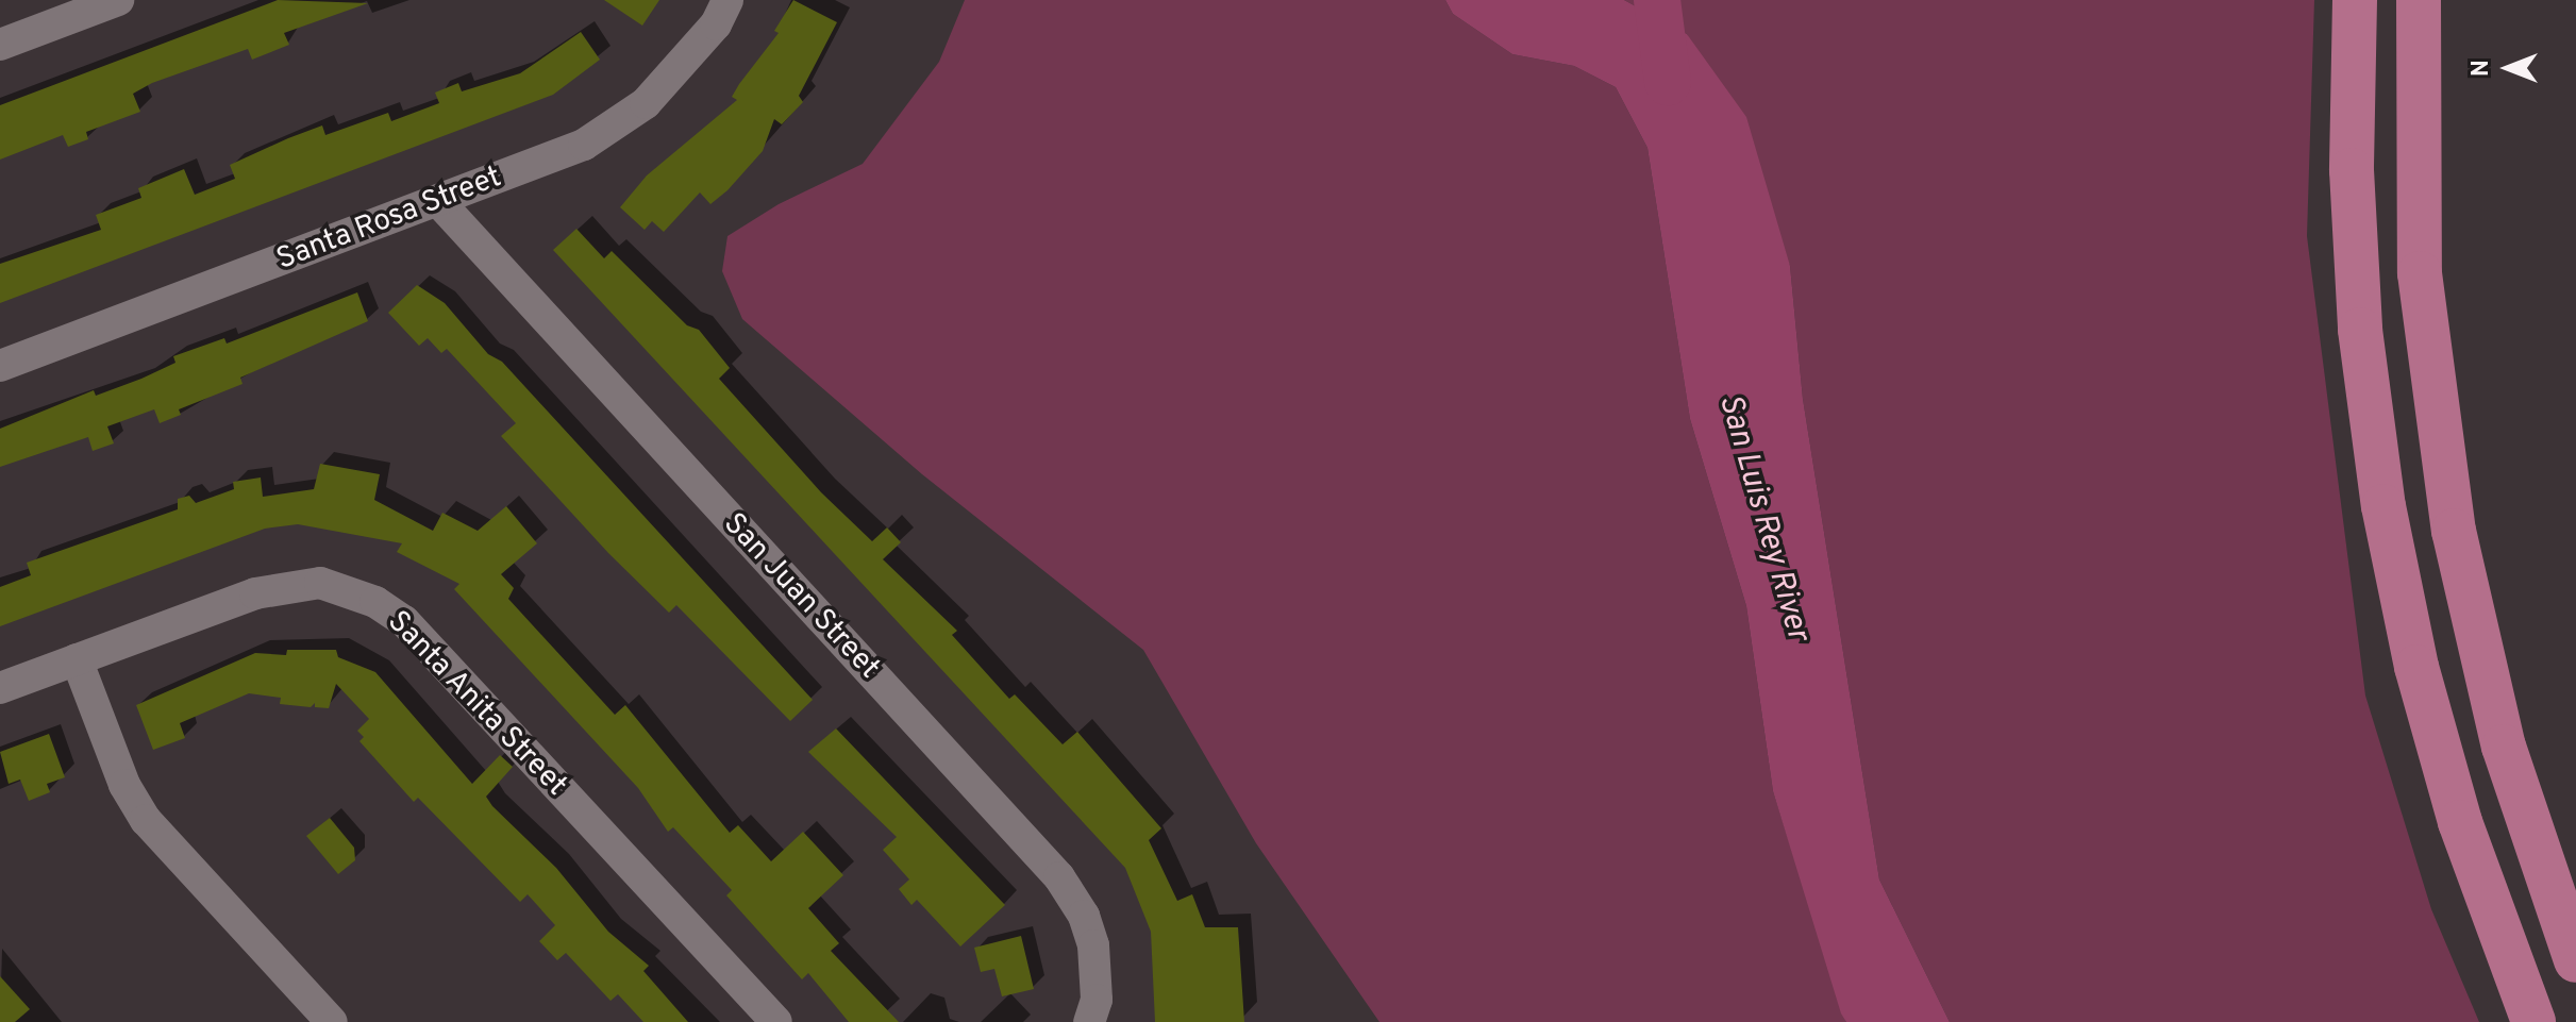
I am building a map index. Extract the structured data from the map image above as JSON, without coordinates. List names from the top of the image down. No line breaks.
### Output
{"streets":{"street":["Santa Rosa Street","San Juan Street","Santa Anita Street"]},"crossings":[["Santa Rosa Street","San Juan Street"]],"water":["San Luis Rey River"],"north":"left"}
